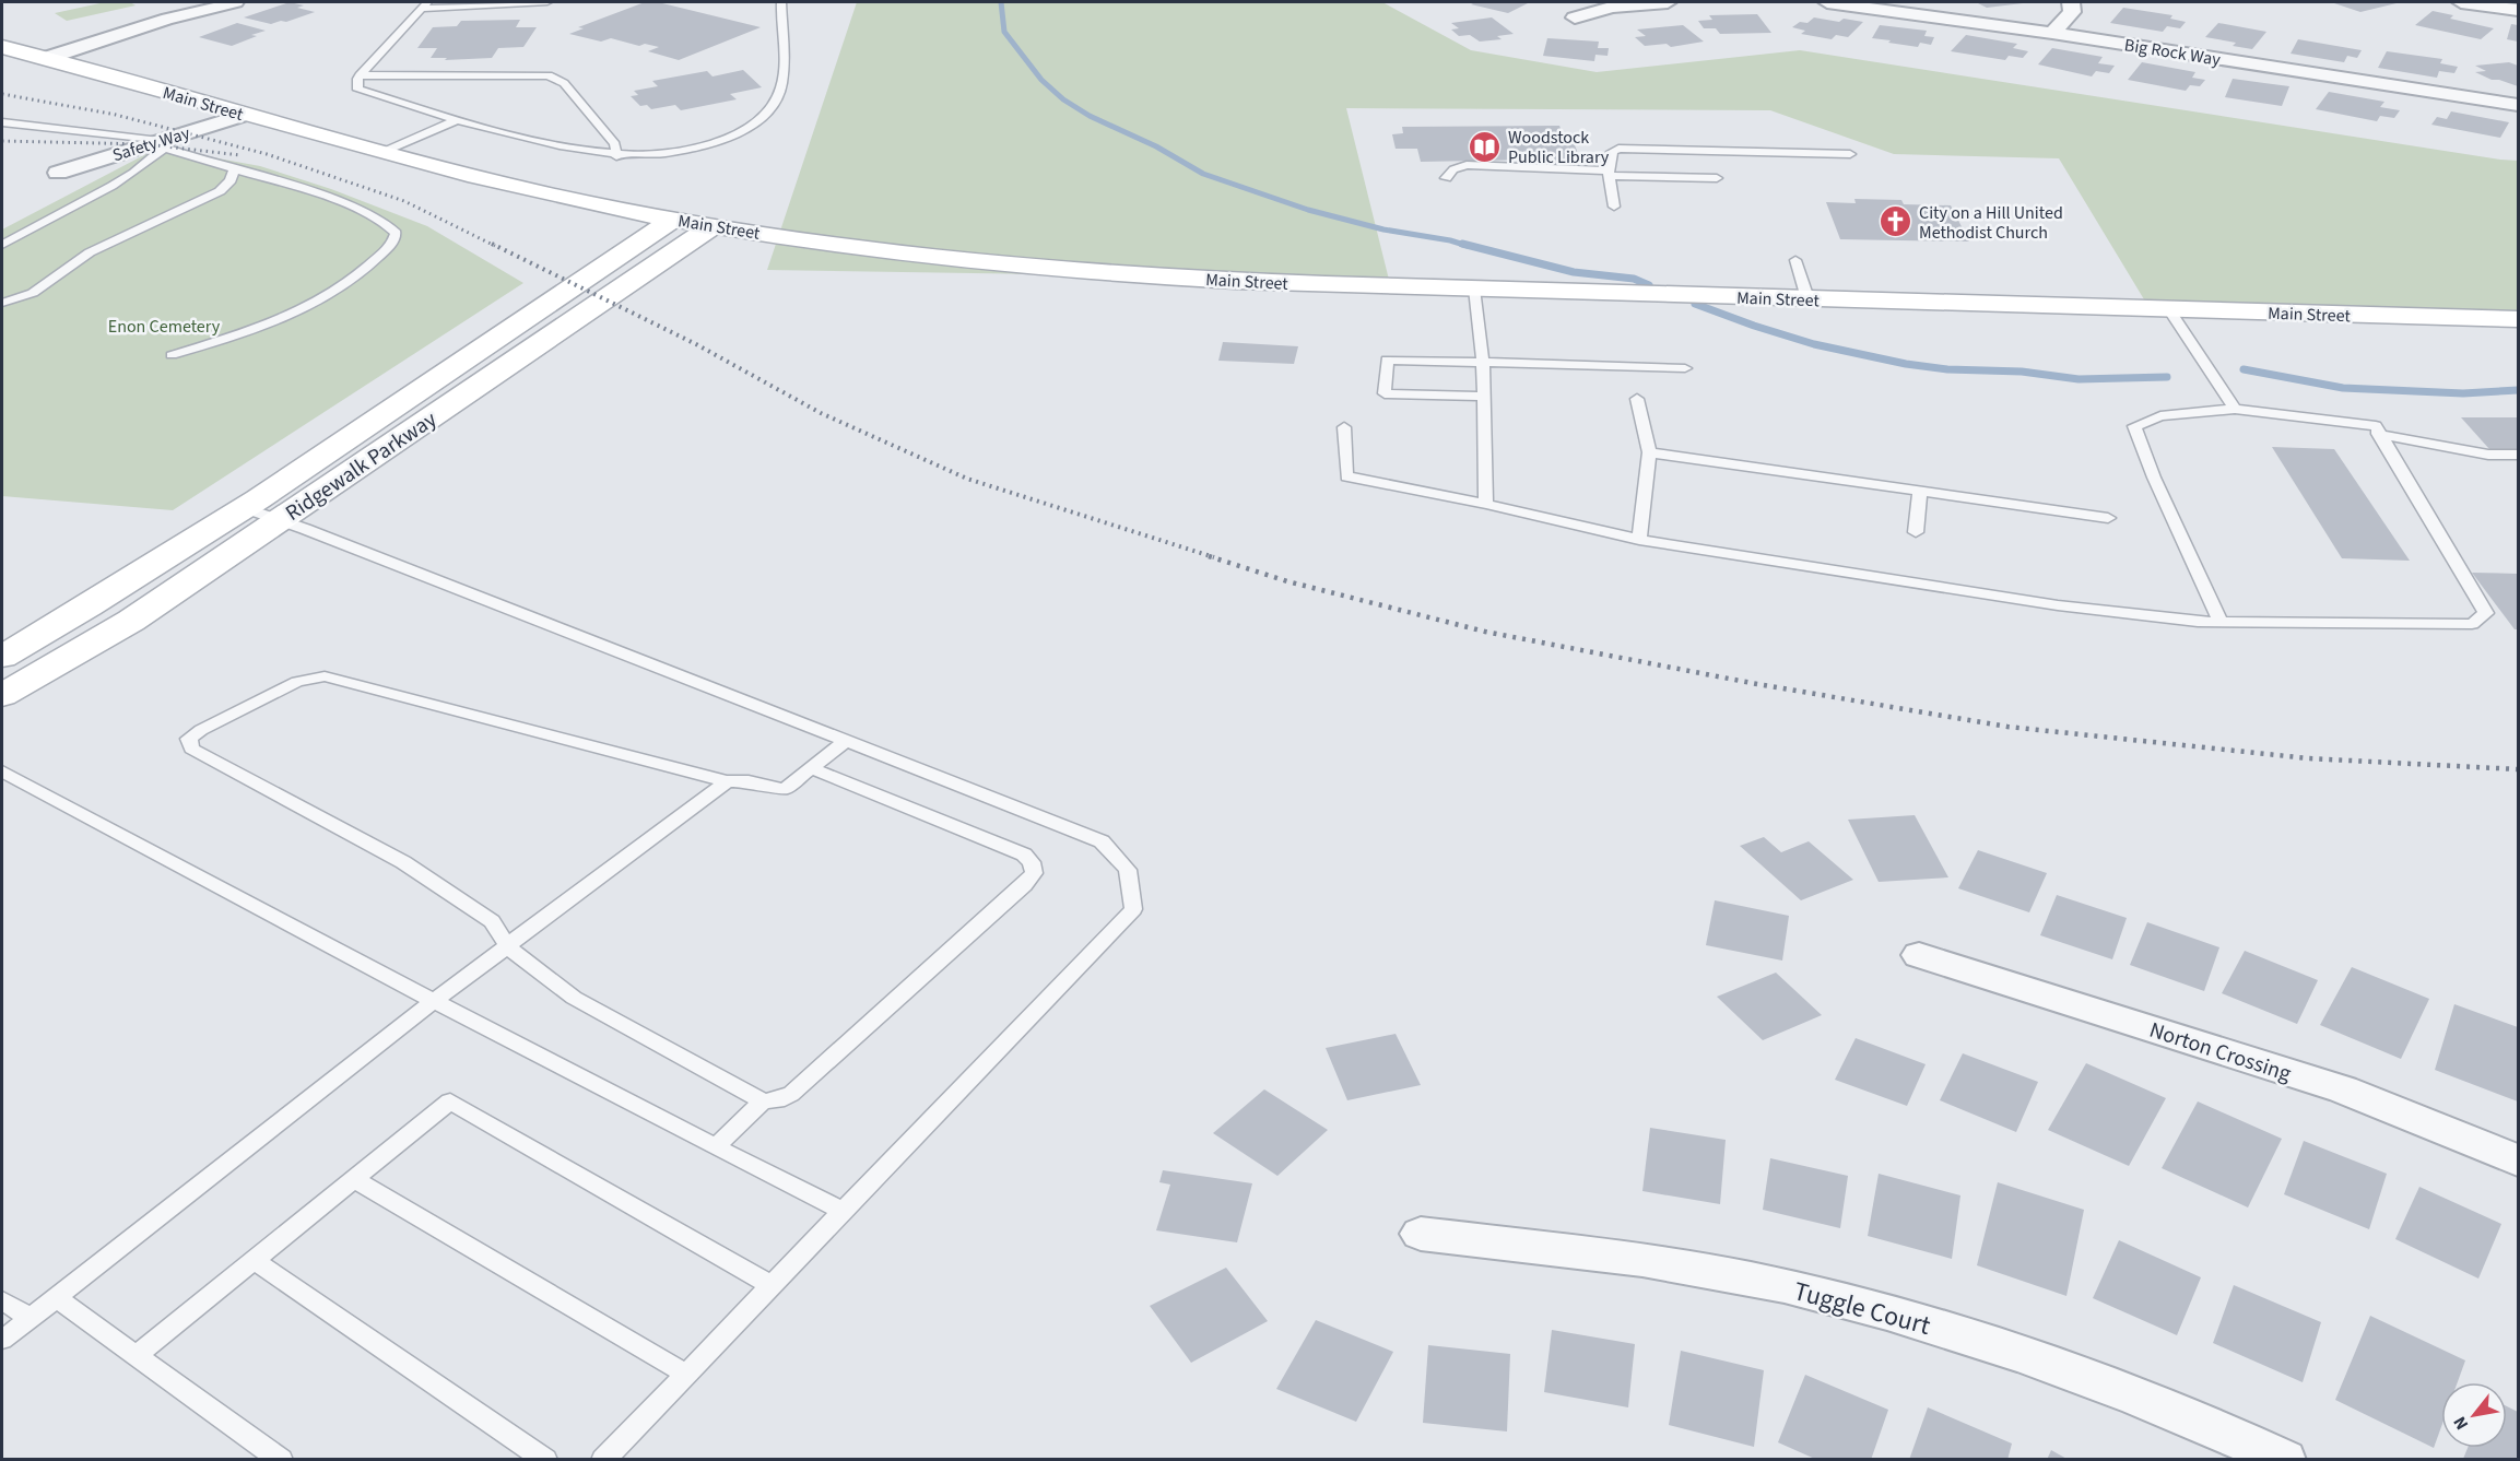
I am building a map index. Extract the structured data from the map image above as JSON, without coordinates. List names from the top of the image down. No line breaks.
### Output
{"streets":{"main road":["Main Street","Ridgewalk Parkway"],"street":["Big Rock Way","Safety Way","Norton Crossing","Tuggle Court"]},"crossings":[["Main Street","Safety Way"],["Main Street","Ridgewalk Parkway"]],"parks":["Enon Cemetery"],"places":{"library":["Woodstock Public Library"],"church":["City on a Hill United Methodist Church"]},"north":"bottom left"}
